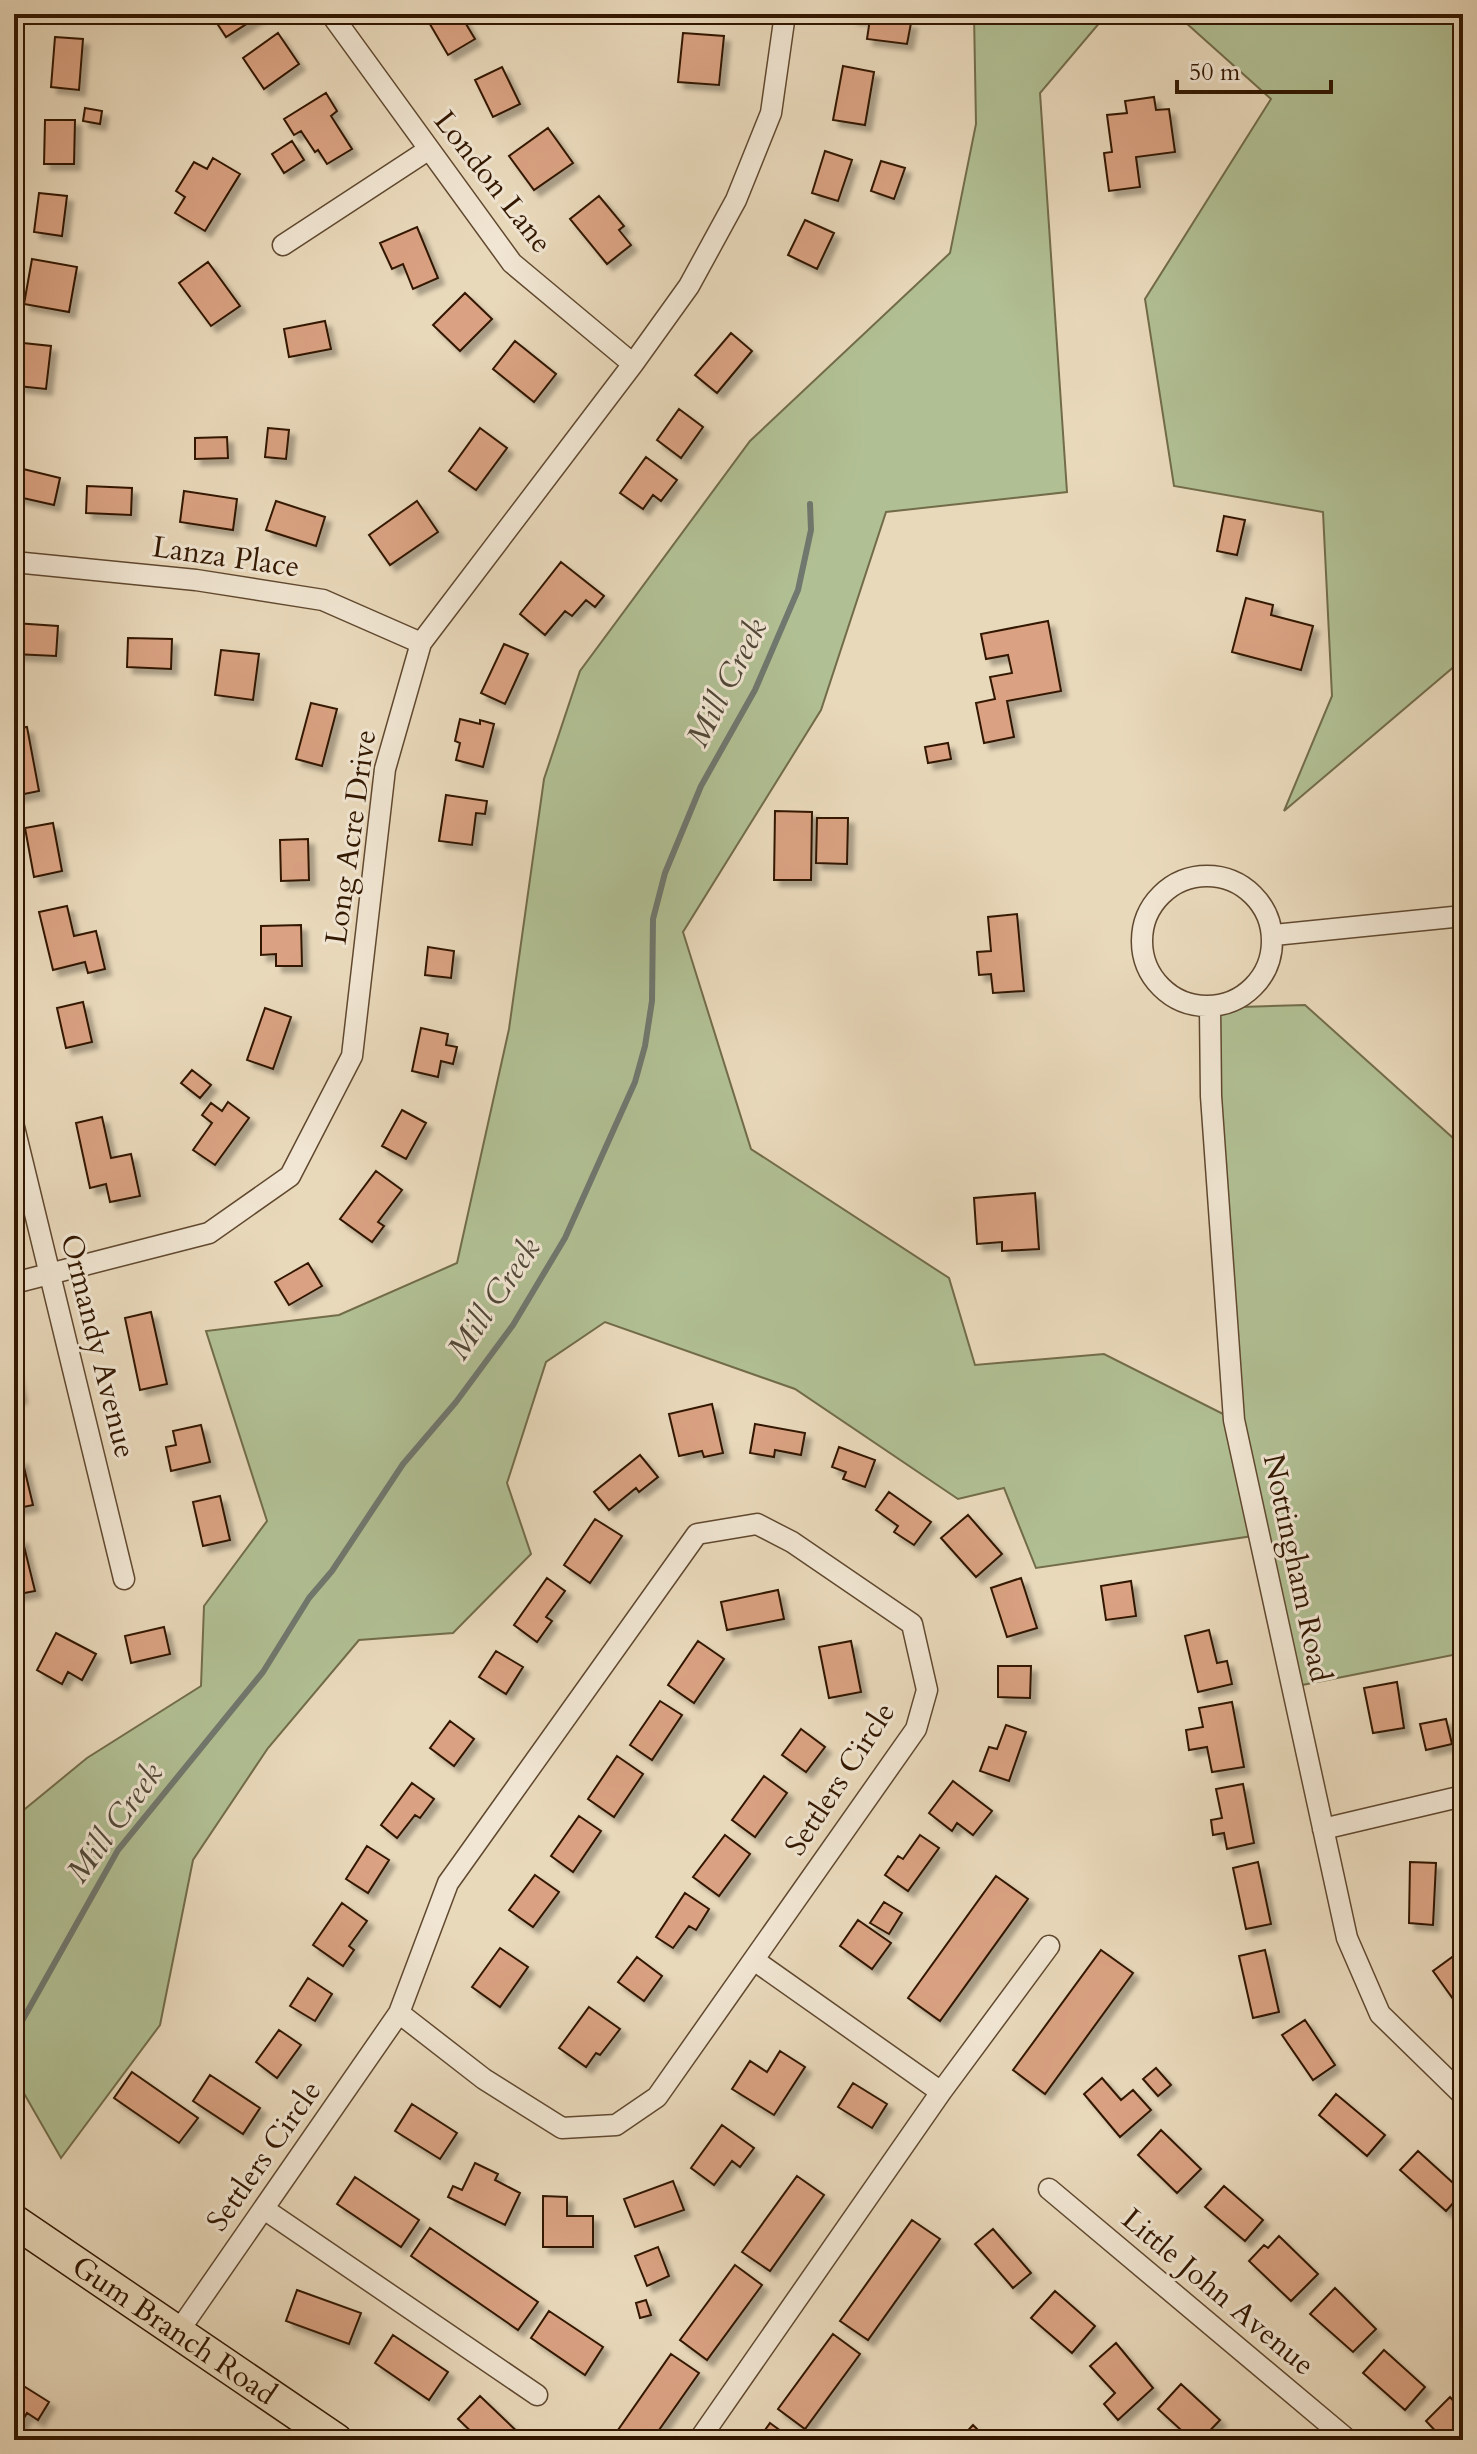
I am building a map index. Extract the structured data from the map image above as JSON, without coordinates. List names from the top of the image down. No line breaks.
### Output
{"streets":{"main road":["Gum Branch Road"],"street":["London Lane","Lanza Place","Long Acre Drive","Ormandy Avenue","Nottingham Road","Settlers Circle","Little John Avenue"]},"crossings":[["London Lane","Long Acre Drive"],["Lanza Place","Long Acre Drive"],["Long Acre Drive","Ormandy Avenue"],["Settlers Circle","Gum Branch Road"]],"water":["Mill Creek"],"scale_bar":"50 m"}
